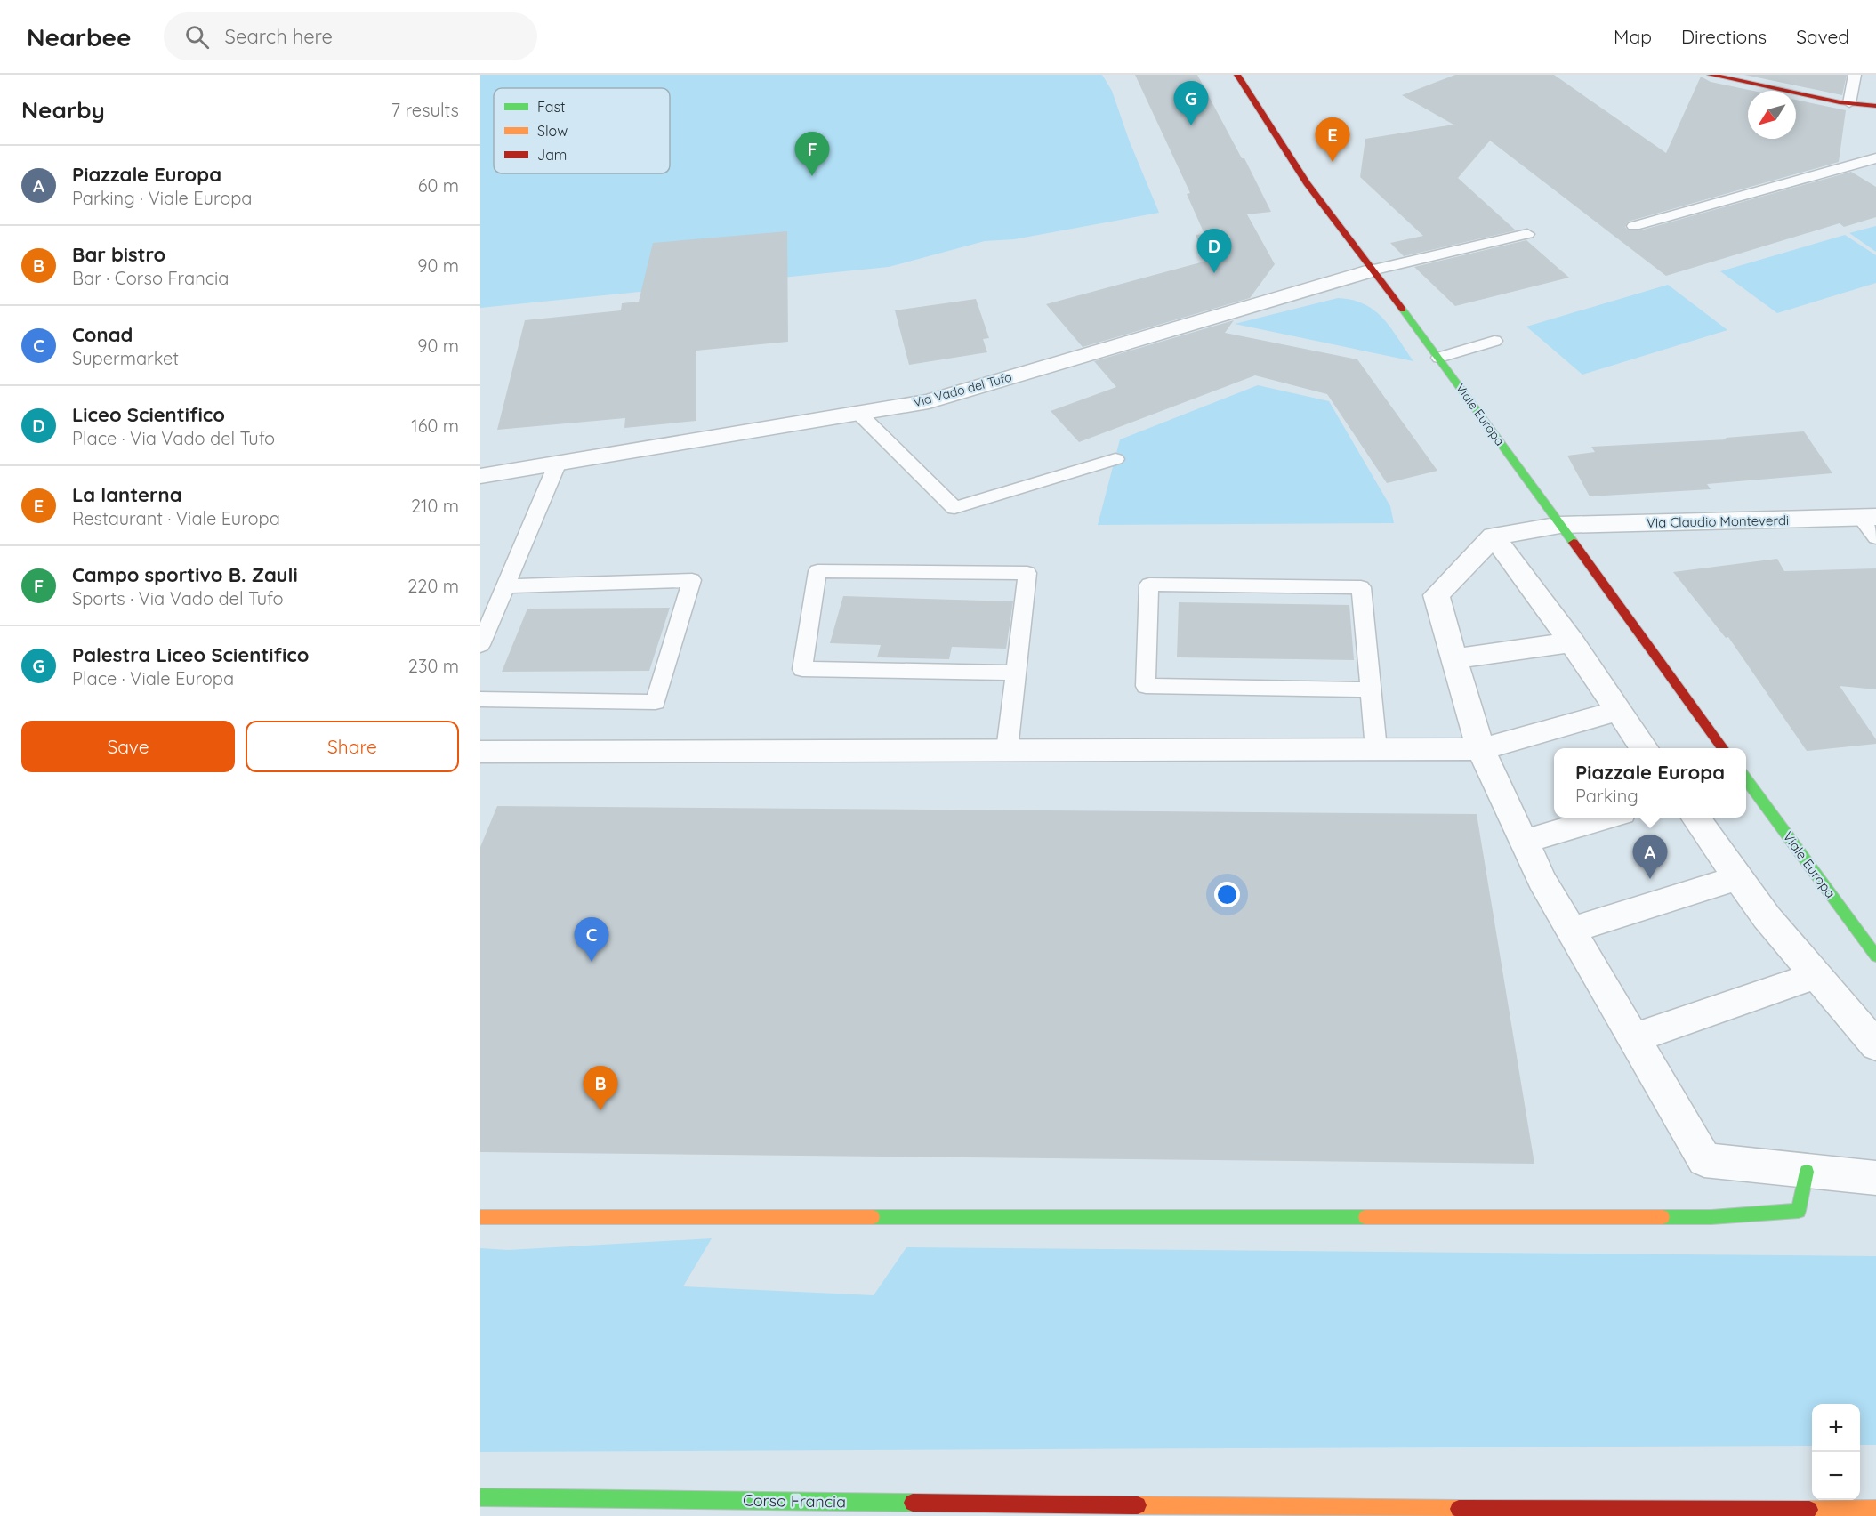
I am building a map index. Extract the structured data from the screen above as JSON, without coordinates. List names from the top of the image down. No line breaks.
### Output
{"streets":{"street":["Via Vado del Tufo","Viale Europa","Via Claudio Monteverdi","Corso Francia"]},"crossings":[["Via Vado del Tufo","Viale Europa"],["Viale Europa","Via Claudio Monteverdi"]],"legend":["Fast","Slow","Jam"],"north":"bottom left","page":{"header":"Nearbee","search":"Search here","nav":["Map","Directions","Saved"],"heading":["Nearby","7 results"],"pins":["G","E","F","D","A","C","B"],"list":[{"mark":"A","name":"Piazzale Europa","note":"Parking · Viale Europa","value":"60 m"},{"mark":"B","name":"Bar bistro","note":"Bar · Corso Francia","value":"90 m"},{"mark":"C","name":"Conad","note":"Supermarket","value":"90 m"},{"mark":"D","name":"Liceo Scientifico","note":"Place · Via Vado del Tufo","value":"160 m"},{"mark":"E","name":"La lanterna","note":"Restaurant · Viale Europa","value":"210 m"},{"mark":"F","name":"Campo sportivo B. Zauli","note":"Sports · Via Vado del Tufo","value":"220 m"},{"mark":"G","name":"Palestra Liceo Scientifico","note":"Place · Viale Europa","value":"230 m"}],"buttons":["Save","Share"],"popup":["Piazzale Europa","Parking"],"map_buttons":["+","−"]}}
